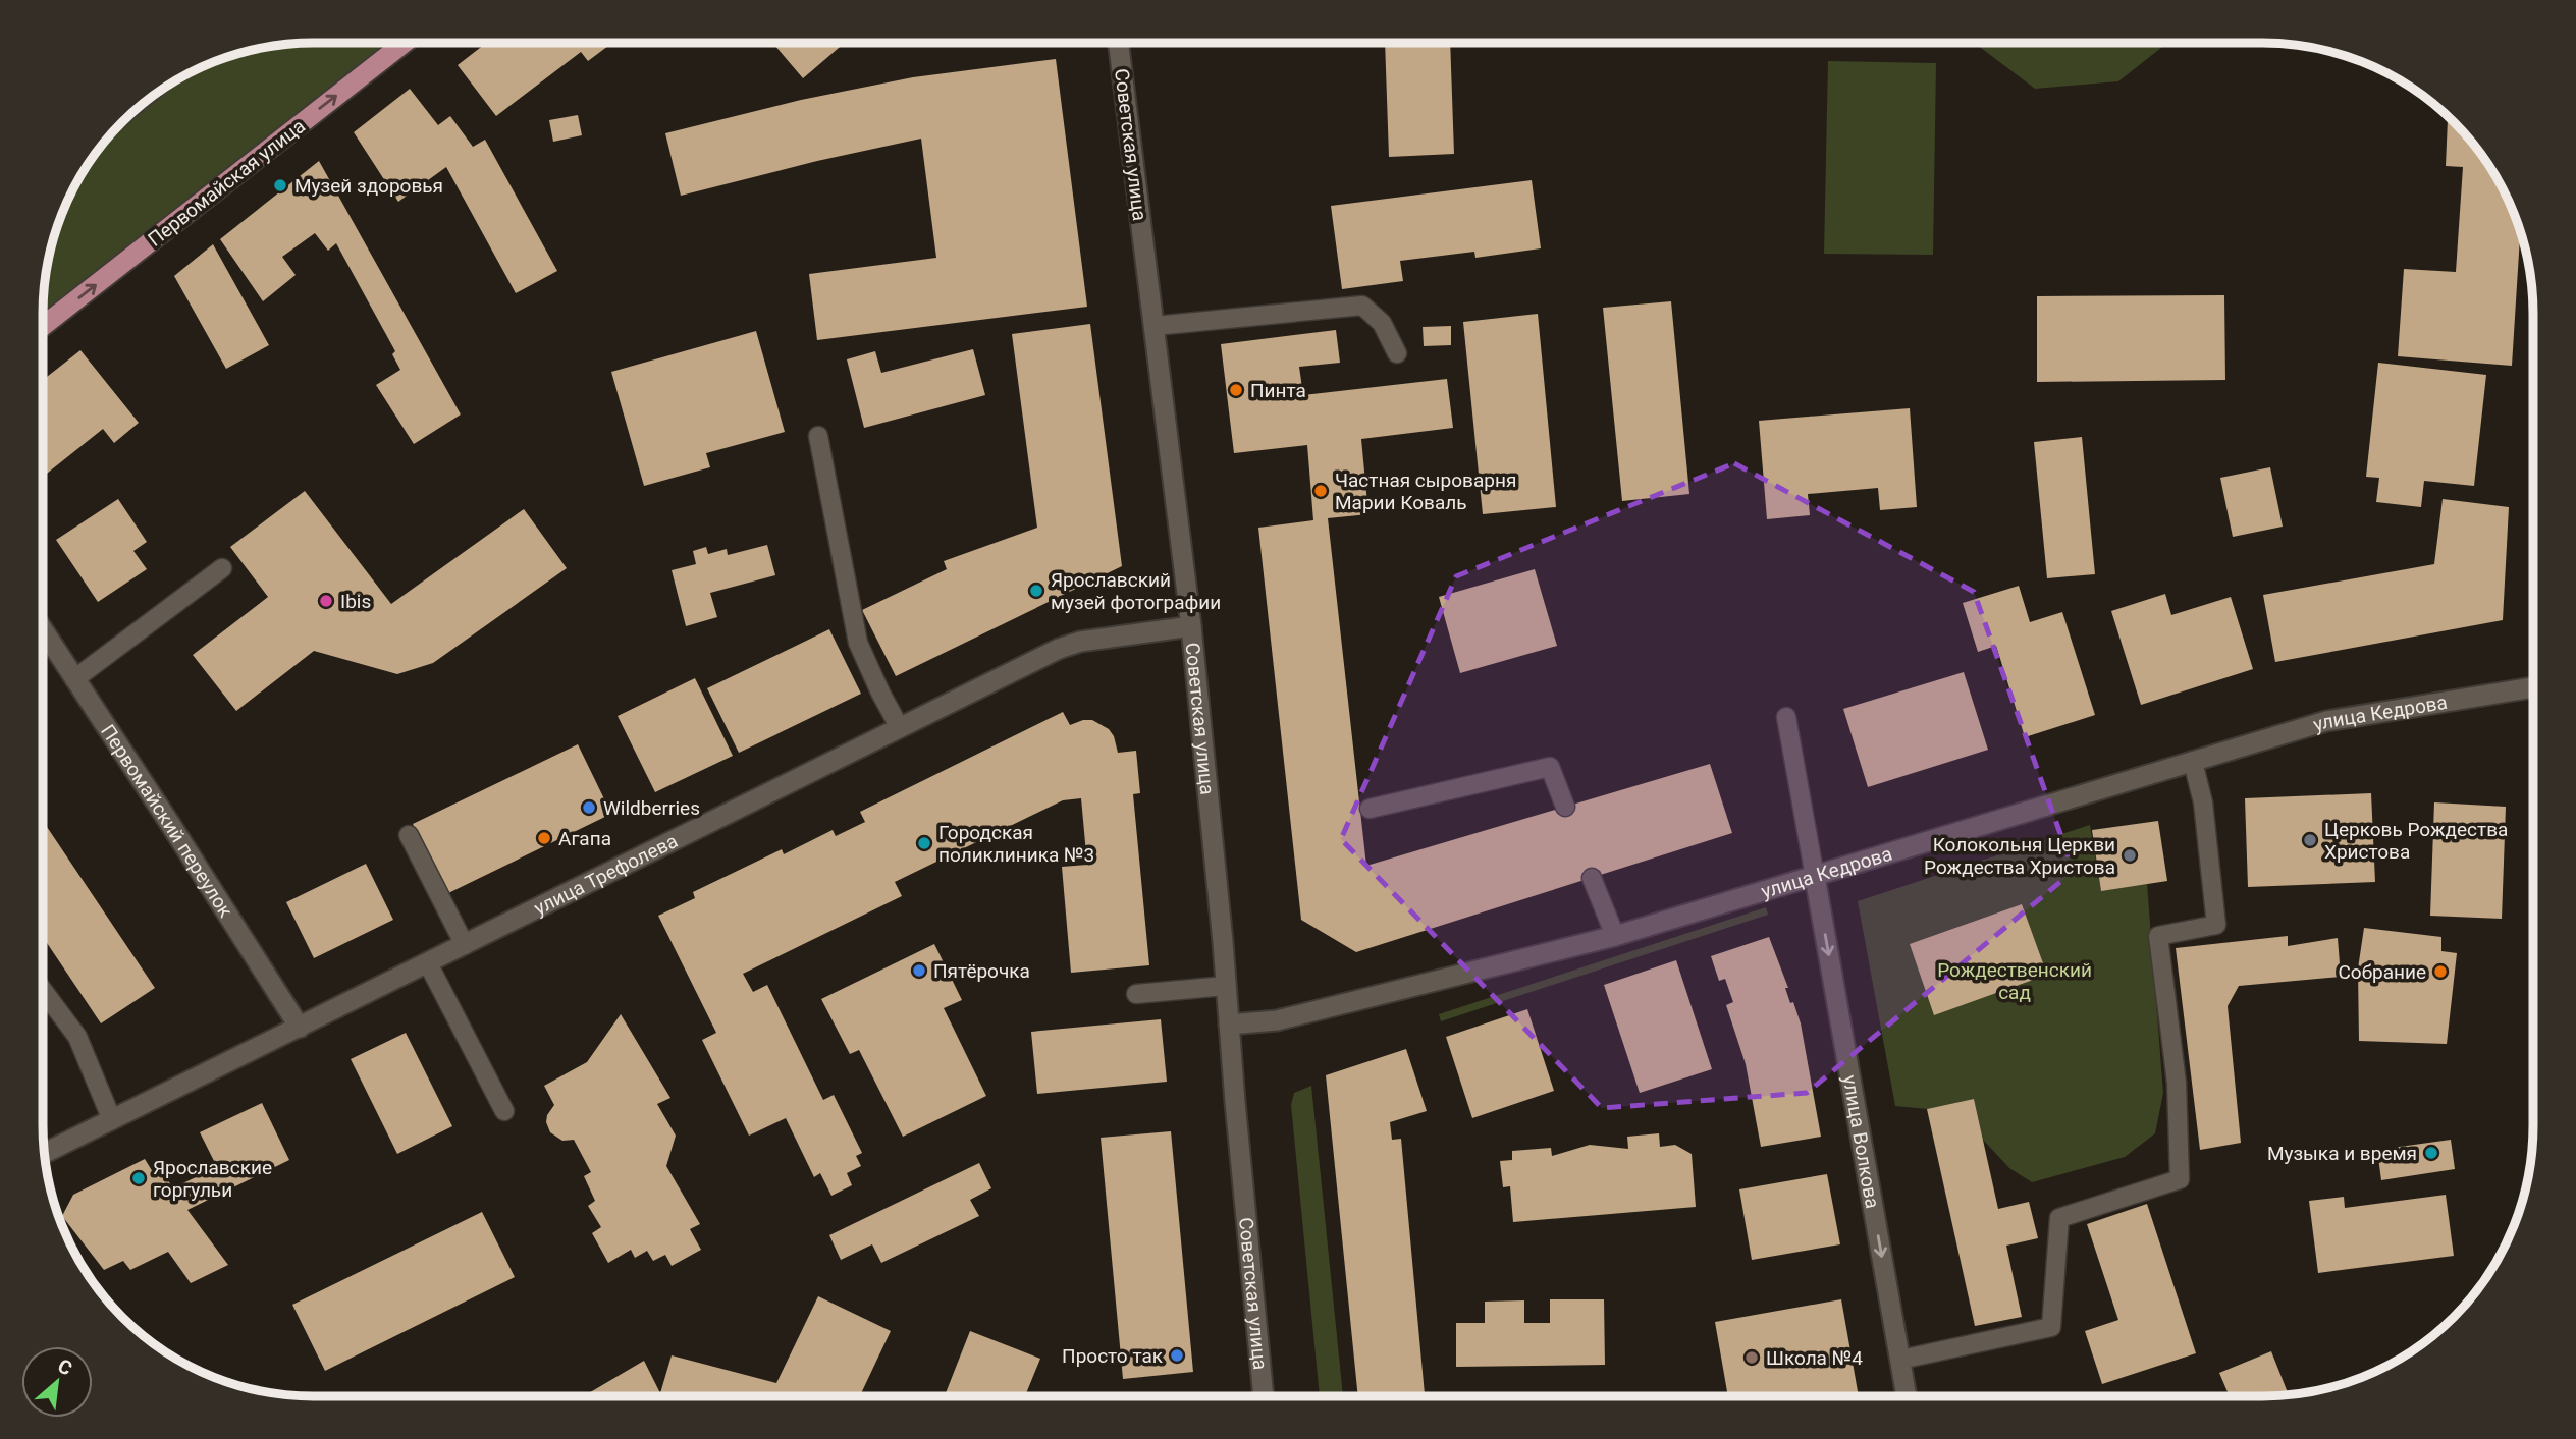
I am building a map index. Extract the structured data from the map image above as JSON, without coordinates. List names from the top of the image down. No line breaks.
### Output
{"streets":{"main road":["Первомайская улица"],"street":["Советская улица","улица Кедрова","Первомайский переулок","улица Трефолева","улица Волкова"]},"crossings":[["Советская улица","улица Кедрова"],["Советская улица","улица Трефолева"],["улица Кедрова","улица Волкова"],["Первомайский переулок","улица Трефолева"]],"one_way":["Первомайская улица","улица Волкова"],"parks":["Рождественский сад"],"places":["Музей здоровья","Пинта","Частная сыроварня Марии Коваль","Ярославский музей фотографии","Ibis","Wildberries","Агапа","Церковь Рождества Христова","Городская поликлиника №3","Колокольня Церкви Рождества Христова","Пятёрочка","Собрание","Музыка и время","Ярославские горгульи","Просто так","Школа №4"],"north":"top right"}
